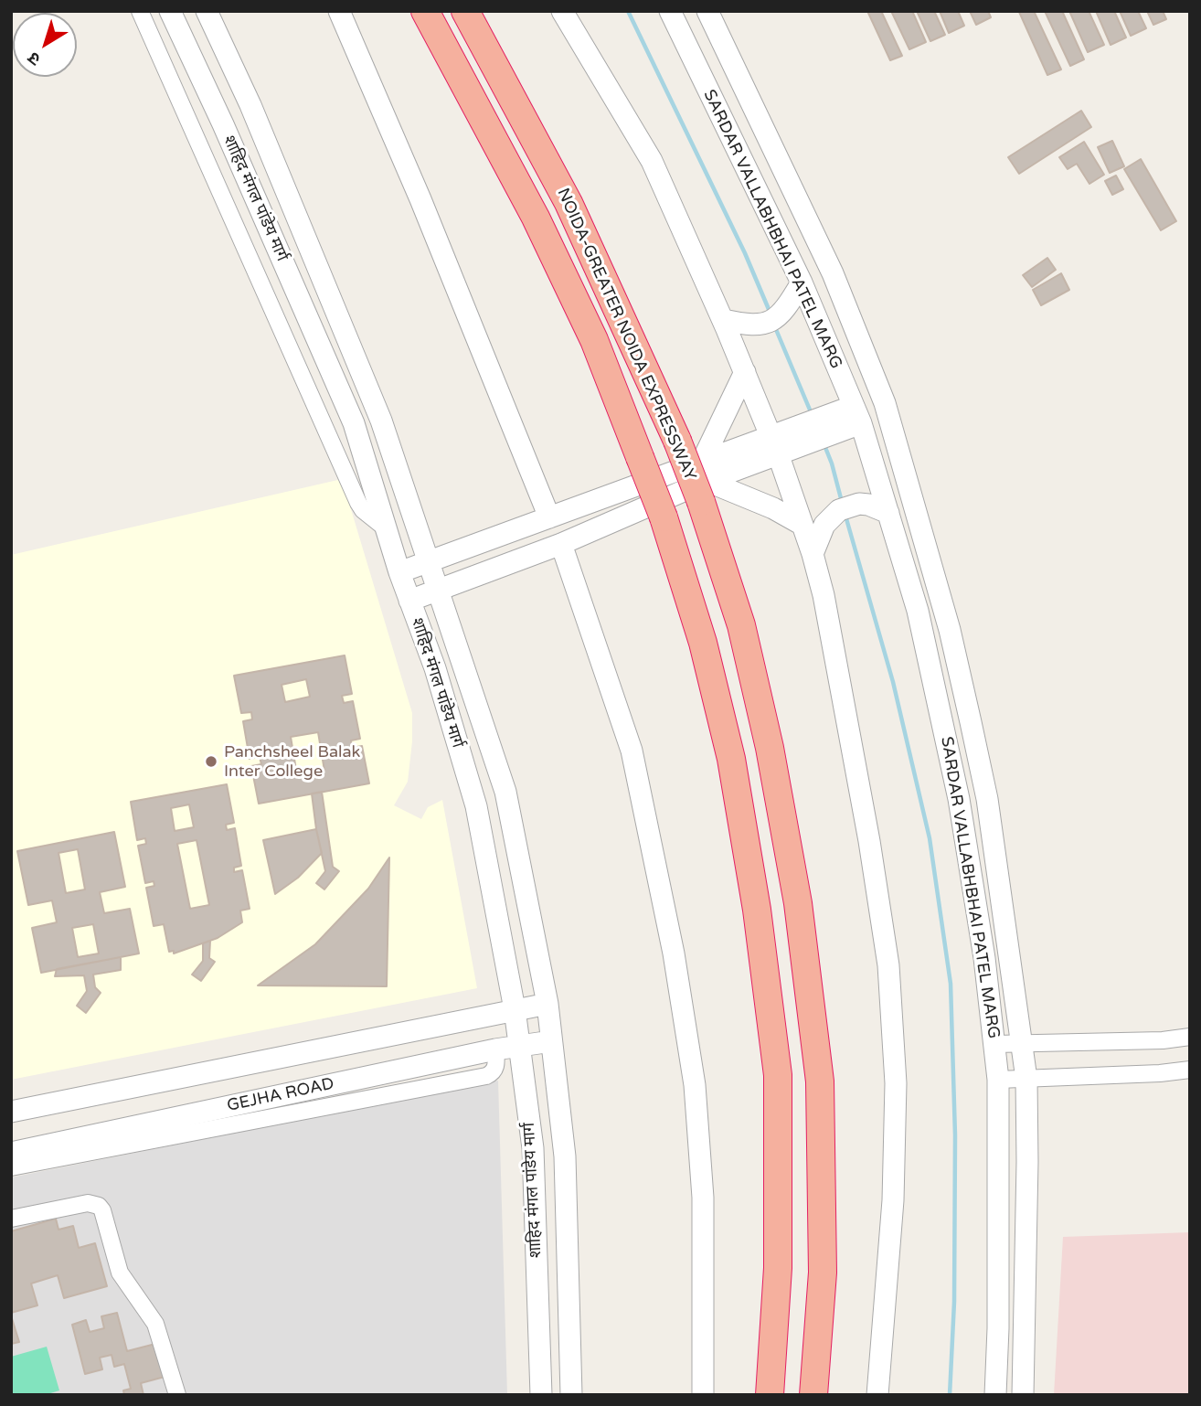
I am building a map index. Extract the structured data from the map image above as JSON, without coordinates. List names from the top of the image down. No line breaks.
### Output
{"streets":{"highway":["NOIDA-GREATER NOIDA EXPRESSWAY"],"street":["शाहिद मंगल पांडेय मार्ग","SARDAR VALLABHBHAI PATEL MARG","GEJHA ROAD"]},"crossings":[["शाहिद मंगल पांडेय मार्ग","GEJHA ROAD"]],"places":["Panchsheel Balak Inter College"],"north":"bottom left"}
